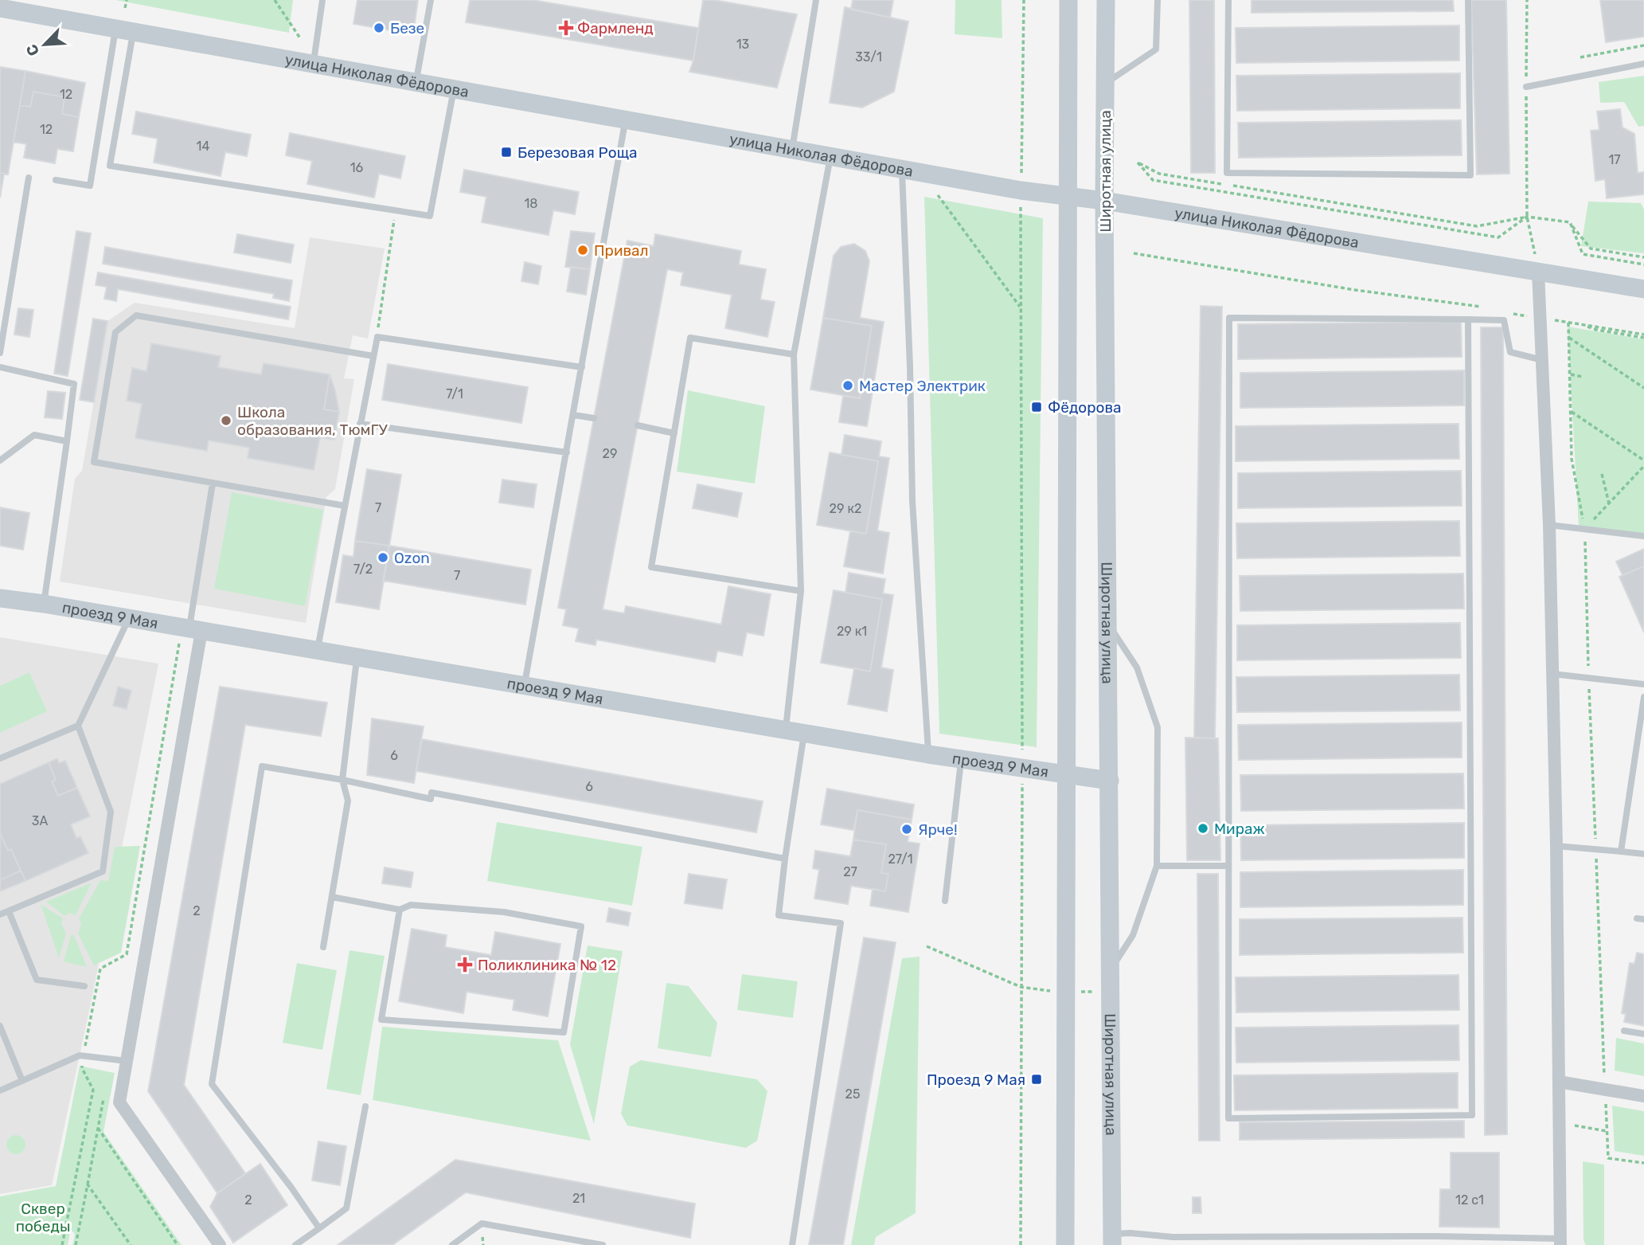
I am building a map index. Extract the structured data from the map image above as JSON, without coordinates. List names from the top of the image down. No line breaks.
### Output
{"streets":{"street":["улица Николая Фёдорова","Широтная улица","проезд 9 Мая"]},"crossings":[["улица Николая Фёдорова","Широтная улица"],["Широтная улица","проезд 9 Мая"]],"parks":["Сквер победы"],"places":{"other":["Безе","Привал","Мастер Электрик","Школа образования, ТюмГУ","Ozon","Мираж","Ярче!"],"health":["Фармленд","Поликлиника № 12"],"transit":["Березовая Роща","Фёдорова","Проезд 9 Мая"]},"house_numbers":["13","33/1","12","12","14","17","16","18","7/1","29","7","29 к2","7/2","7","29 к1","6","6","3А","27/1","27","2","25","21","2","12 с1"],"north":"bottom left"}
